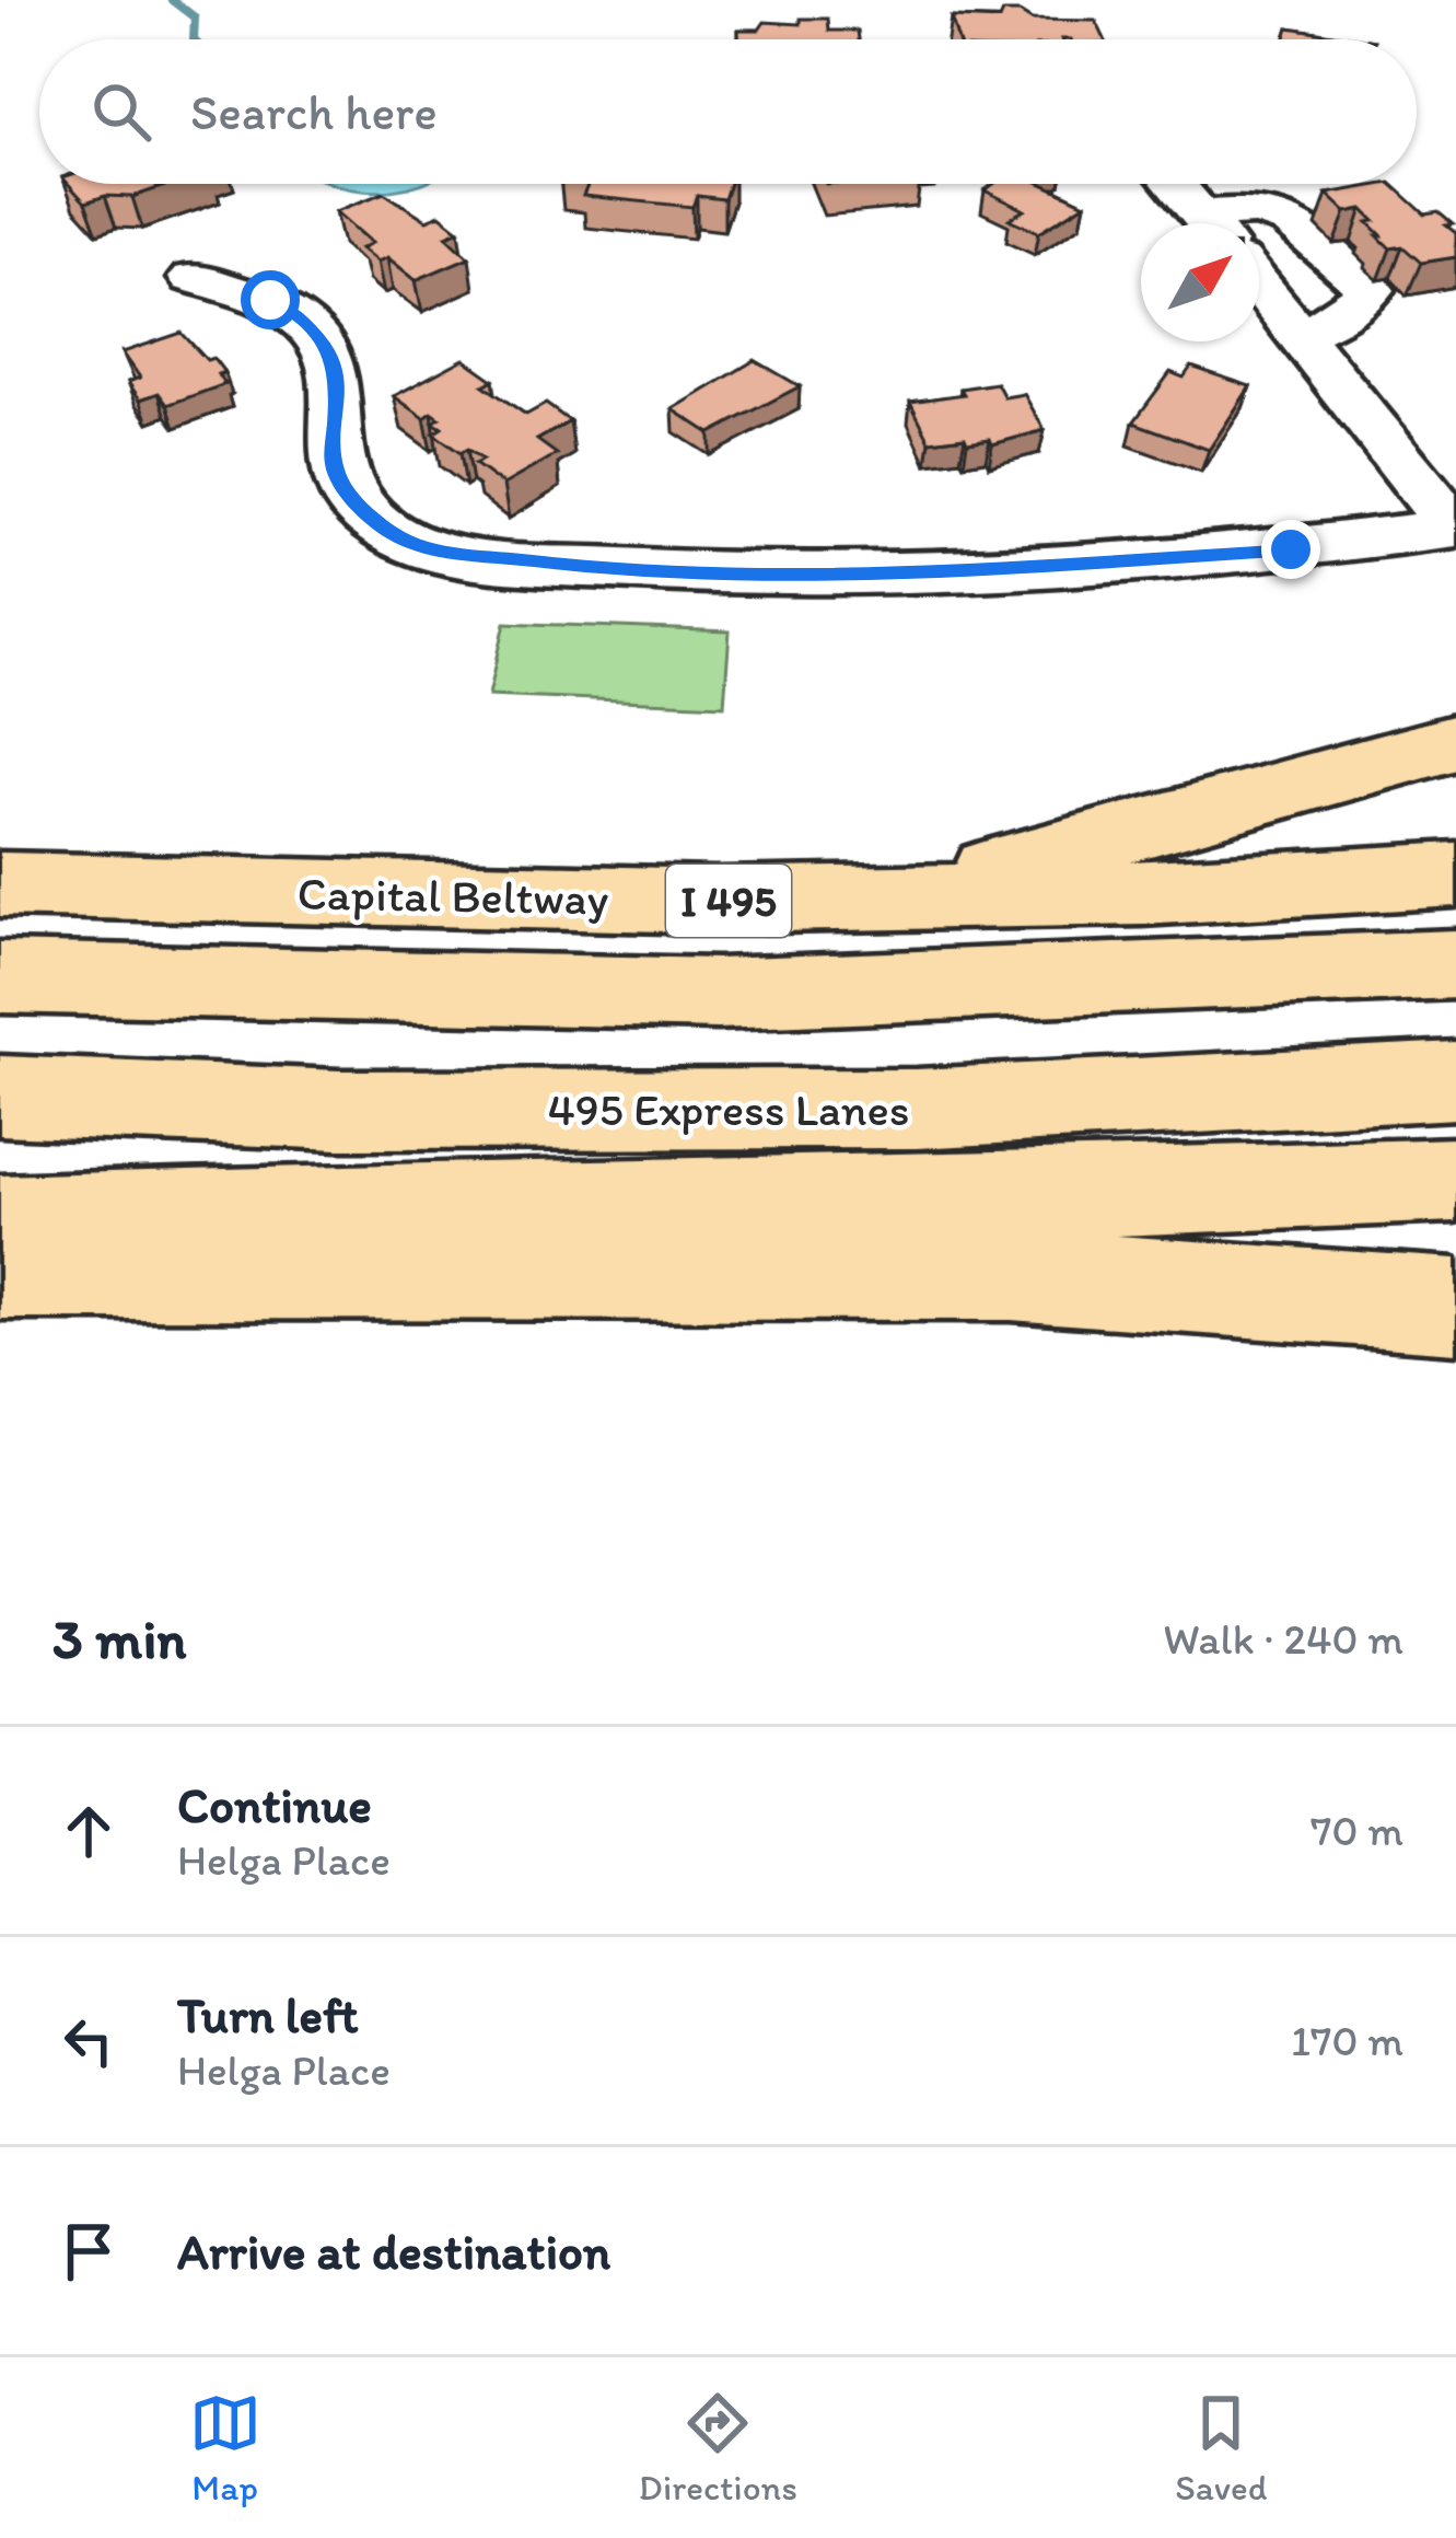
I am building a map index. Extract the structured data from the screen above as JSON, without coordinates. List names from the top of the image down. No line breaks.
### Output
{"streets":{"highway":["Capital Beltway","I 495","495 Express Lanes"]},"north":"top right","page":{"search":"Search here","heading":["3 min","Walk · 240 m"],"list":[["Continue","Helga Place","70 m"],["Turn left","Helga Place","170 m"],"Arrive at destination"],"nav":["Map","Directions","Saved"]}}
